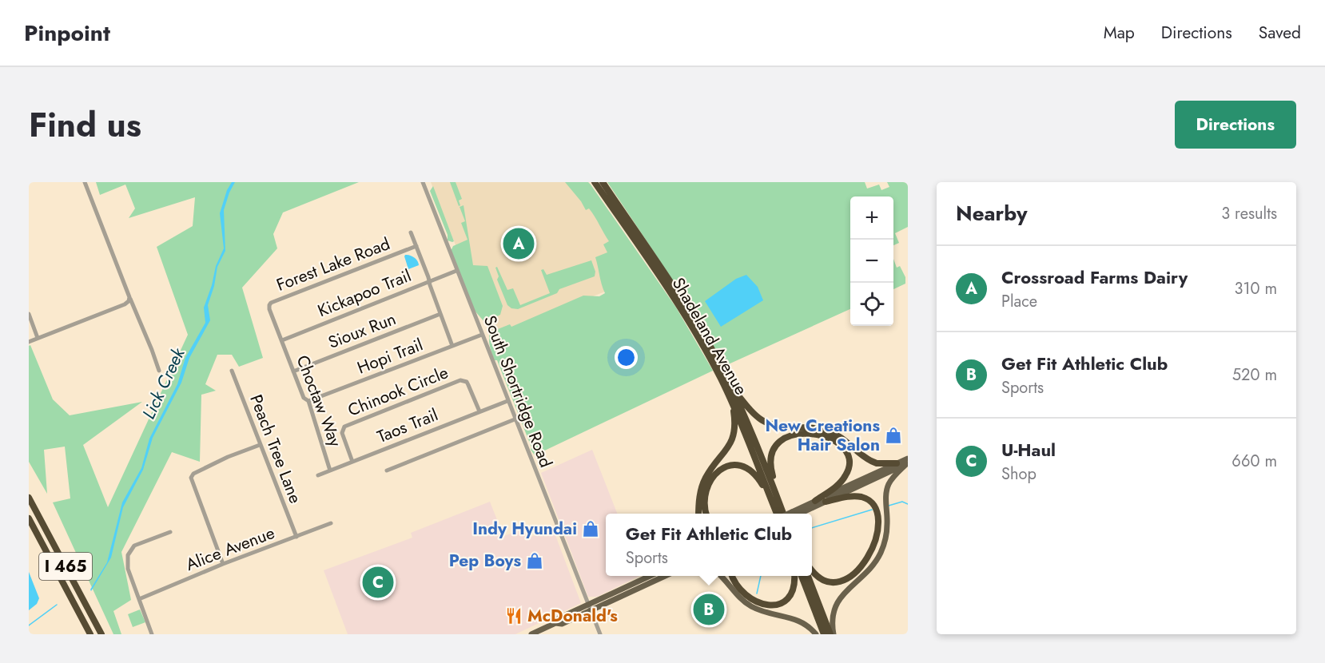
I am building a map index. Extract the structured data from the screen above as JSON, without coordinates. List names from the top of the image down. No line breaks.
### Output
{"streets":{"highway":["Shadeland Avenue","I 465"],"street":["Forest Lake Road","Kickapoo Trail","Sioux Run","Hopi Trail","Chinook Circle","South Shortridge Road","Choctaw Way","Taos Trail","Peach Tree Lane","Alice Avenue"]},"crossings":[["Forest Lake Road","Kickapoo Trail"],["Forest Lake Road","Sioux Run"],["Forest Lake Road","Hopi Trail"],["Forest Lake Road","Choctaw Way"],["Kickapoo Trail","South Shortridge Road"],["Kickapoo Trail","Choctaw Way"],["Sioux Run","Choctaw Way"],["Hopi Trail","South Shortridge Road"],["Hopi Trail","Choctaw Way"],["Chinook Circle","Taos Trail"],["South Shortridge Road","Taos Trail"],["Choctaw Way","Taos Trail"],["Peach Tree Lane","Alice Avenue"]],"water":["Lick Creek"],"places":{"shop":["New Creations Hair Salon","Indy Hyundai","Pep Boys"],"restaurant":["McDonald's"]},"page":{"header":"Pinpoint","nav":["Map","Directions","Saved"],"title":"Find us","buttons":"Directions","heading":["Nearby","3 results"],"map_buttons":["+","−"],"pins":["A","C","B"],"list":[{"mark":"A","name":"Crossroad Farms Dairy","note":"Place","value":"310 m"},{"mark":"B","name":"Get Fit Athletic Club","note":"Sports","value":"520 m"},{"mark":"C","name":"U-Haul","note":"Shop","value":"660 m"}],"popup":["Get Fit Athletic Club","Sports"]}}
